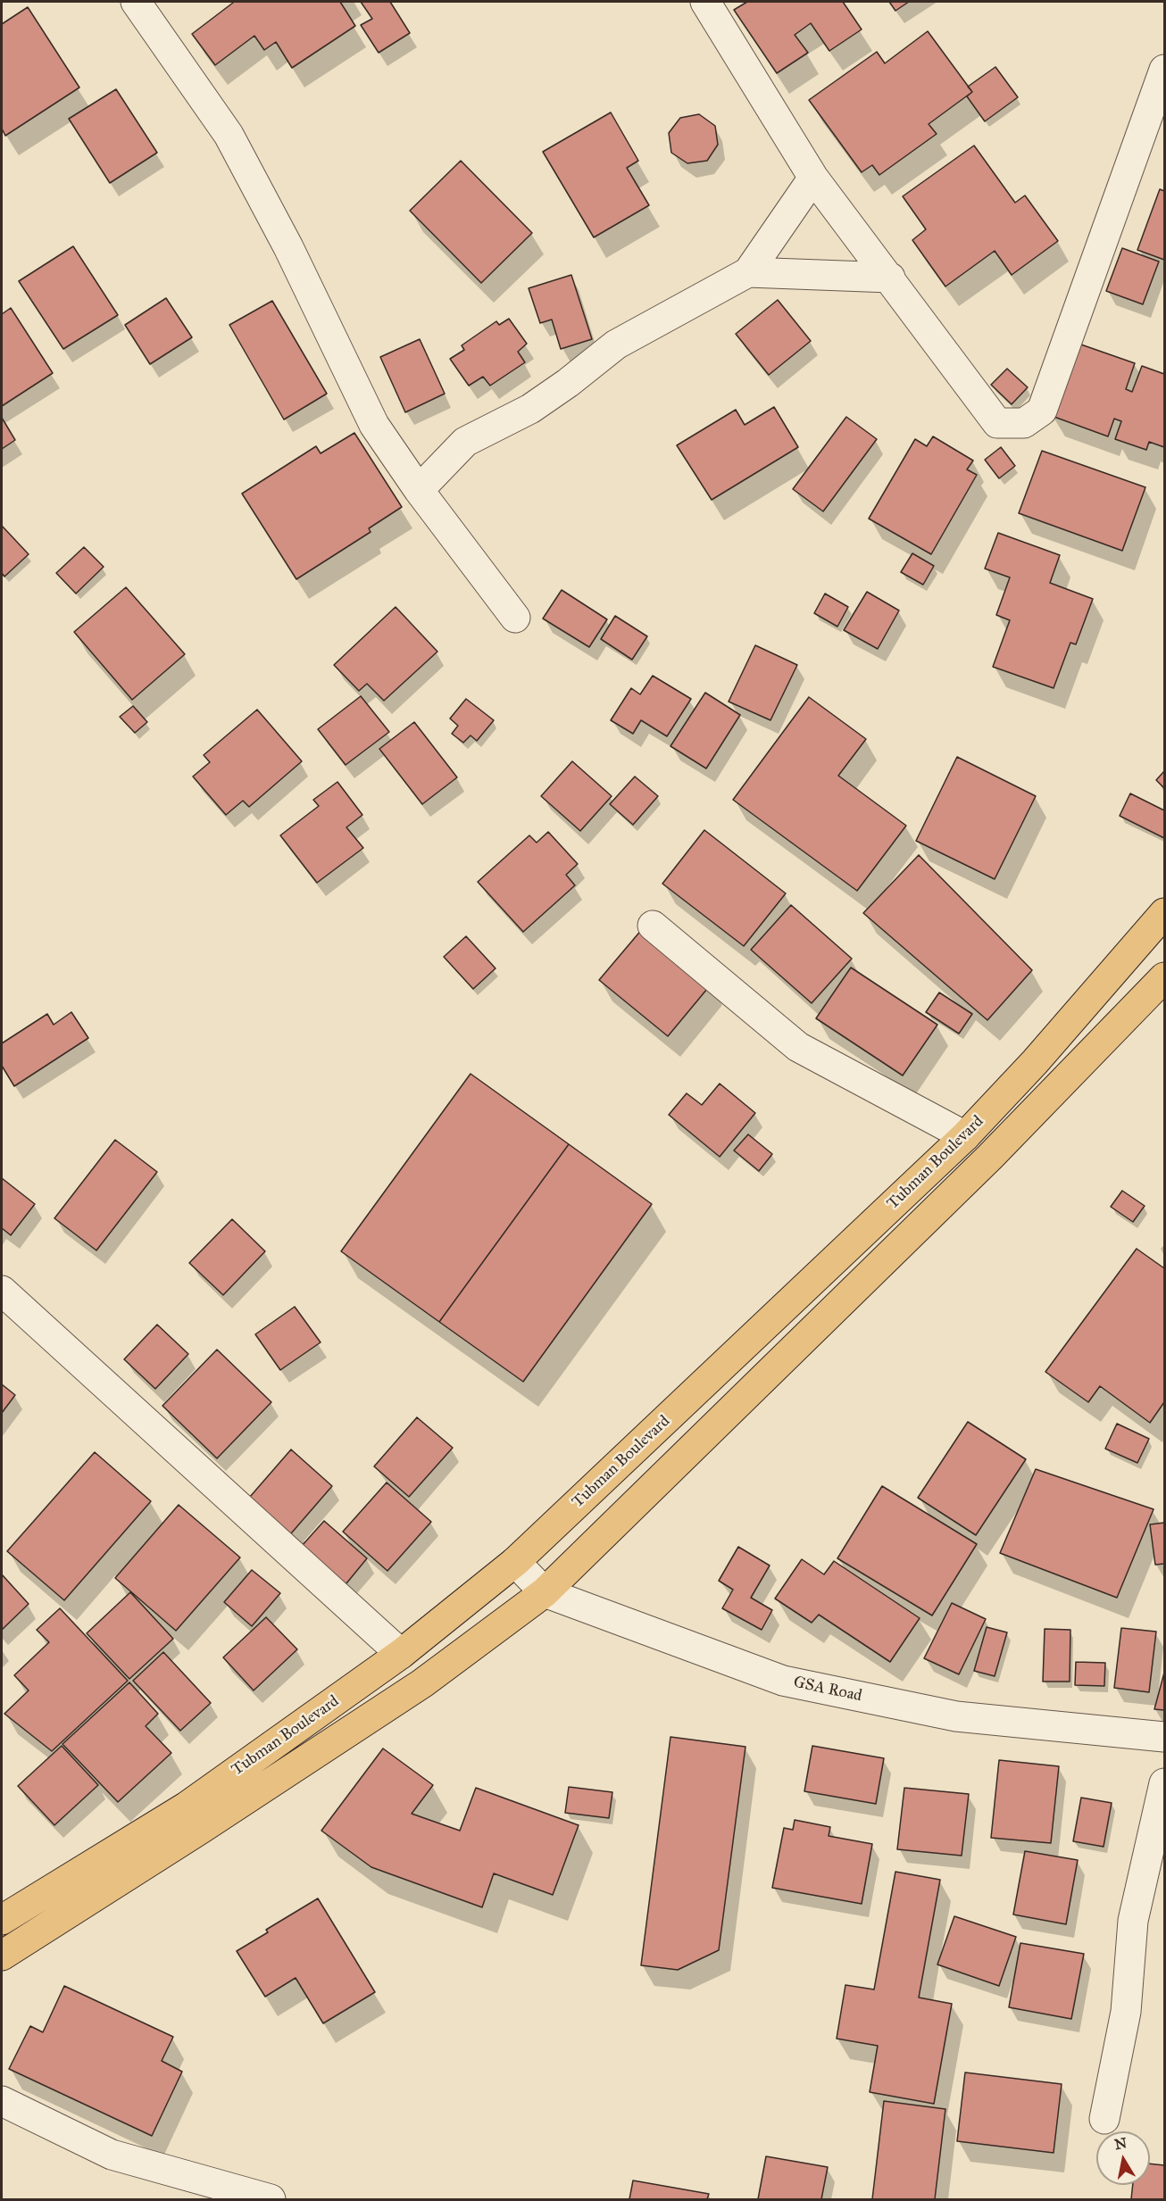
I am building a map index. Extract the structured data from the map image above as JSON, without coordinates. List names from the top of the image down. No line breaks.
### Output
{"streets":{"highway":["Tubman Boulevard"],"street":["GSA Road"]},"crossings":[["Tubman Boulevard","GSA Road"]],"north":"top"}
